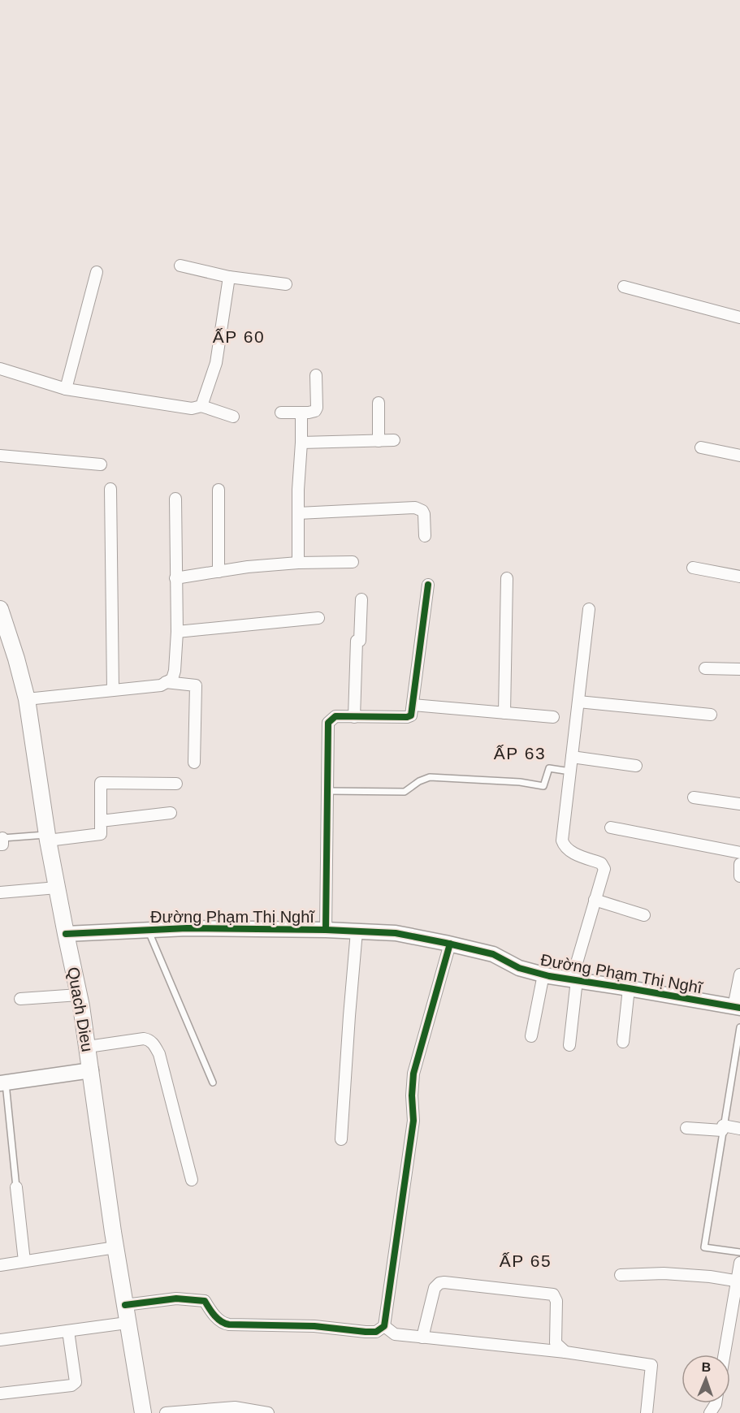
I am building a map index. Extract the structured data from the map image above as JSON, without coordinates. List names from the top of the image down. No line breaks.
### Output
{"streets":{"main road":["Quach Dieu"],"street":["Đường Phạm Thị Nghĩ"]},"crossings":[["Đường Phạm Thị Nghĩ","Quach Dieu"]],"districts":["ẤP 60","ẤP 63","ẤP 65"],"north":"top"}
